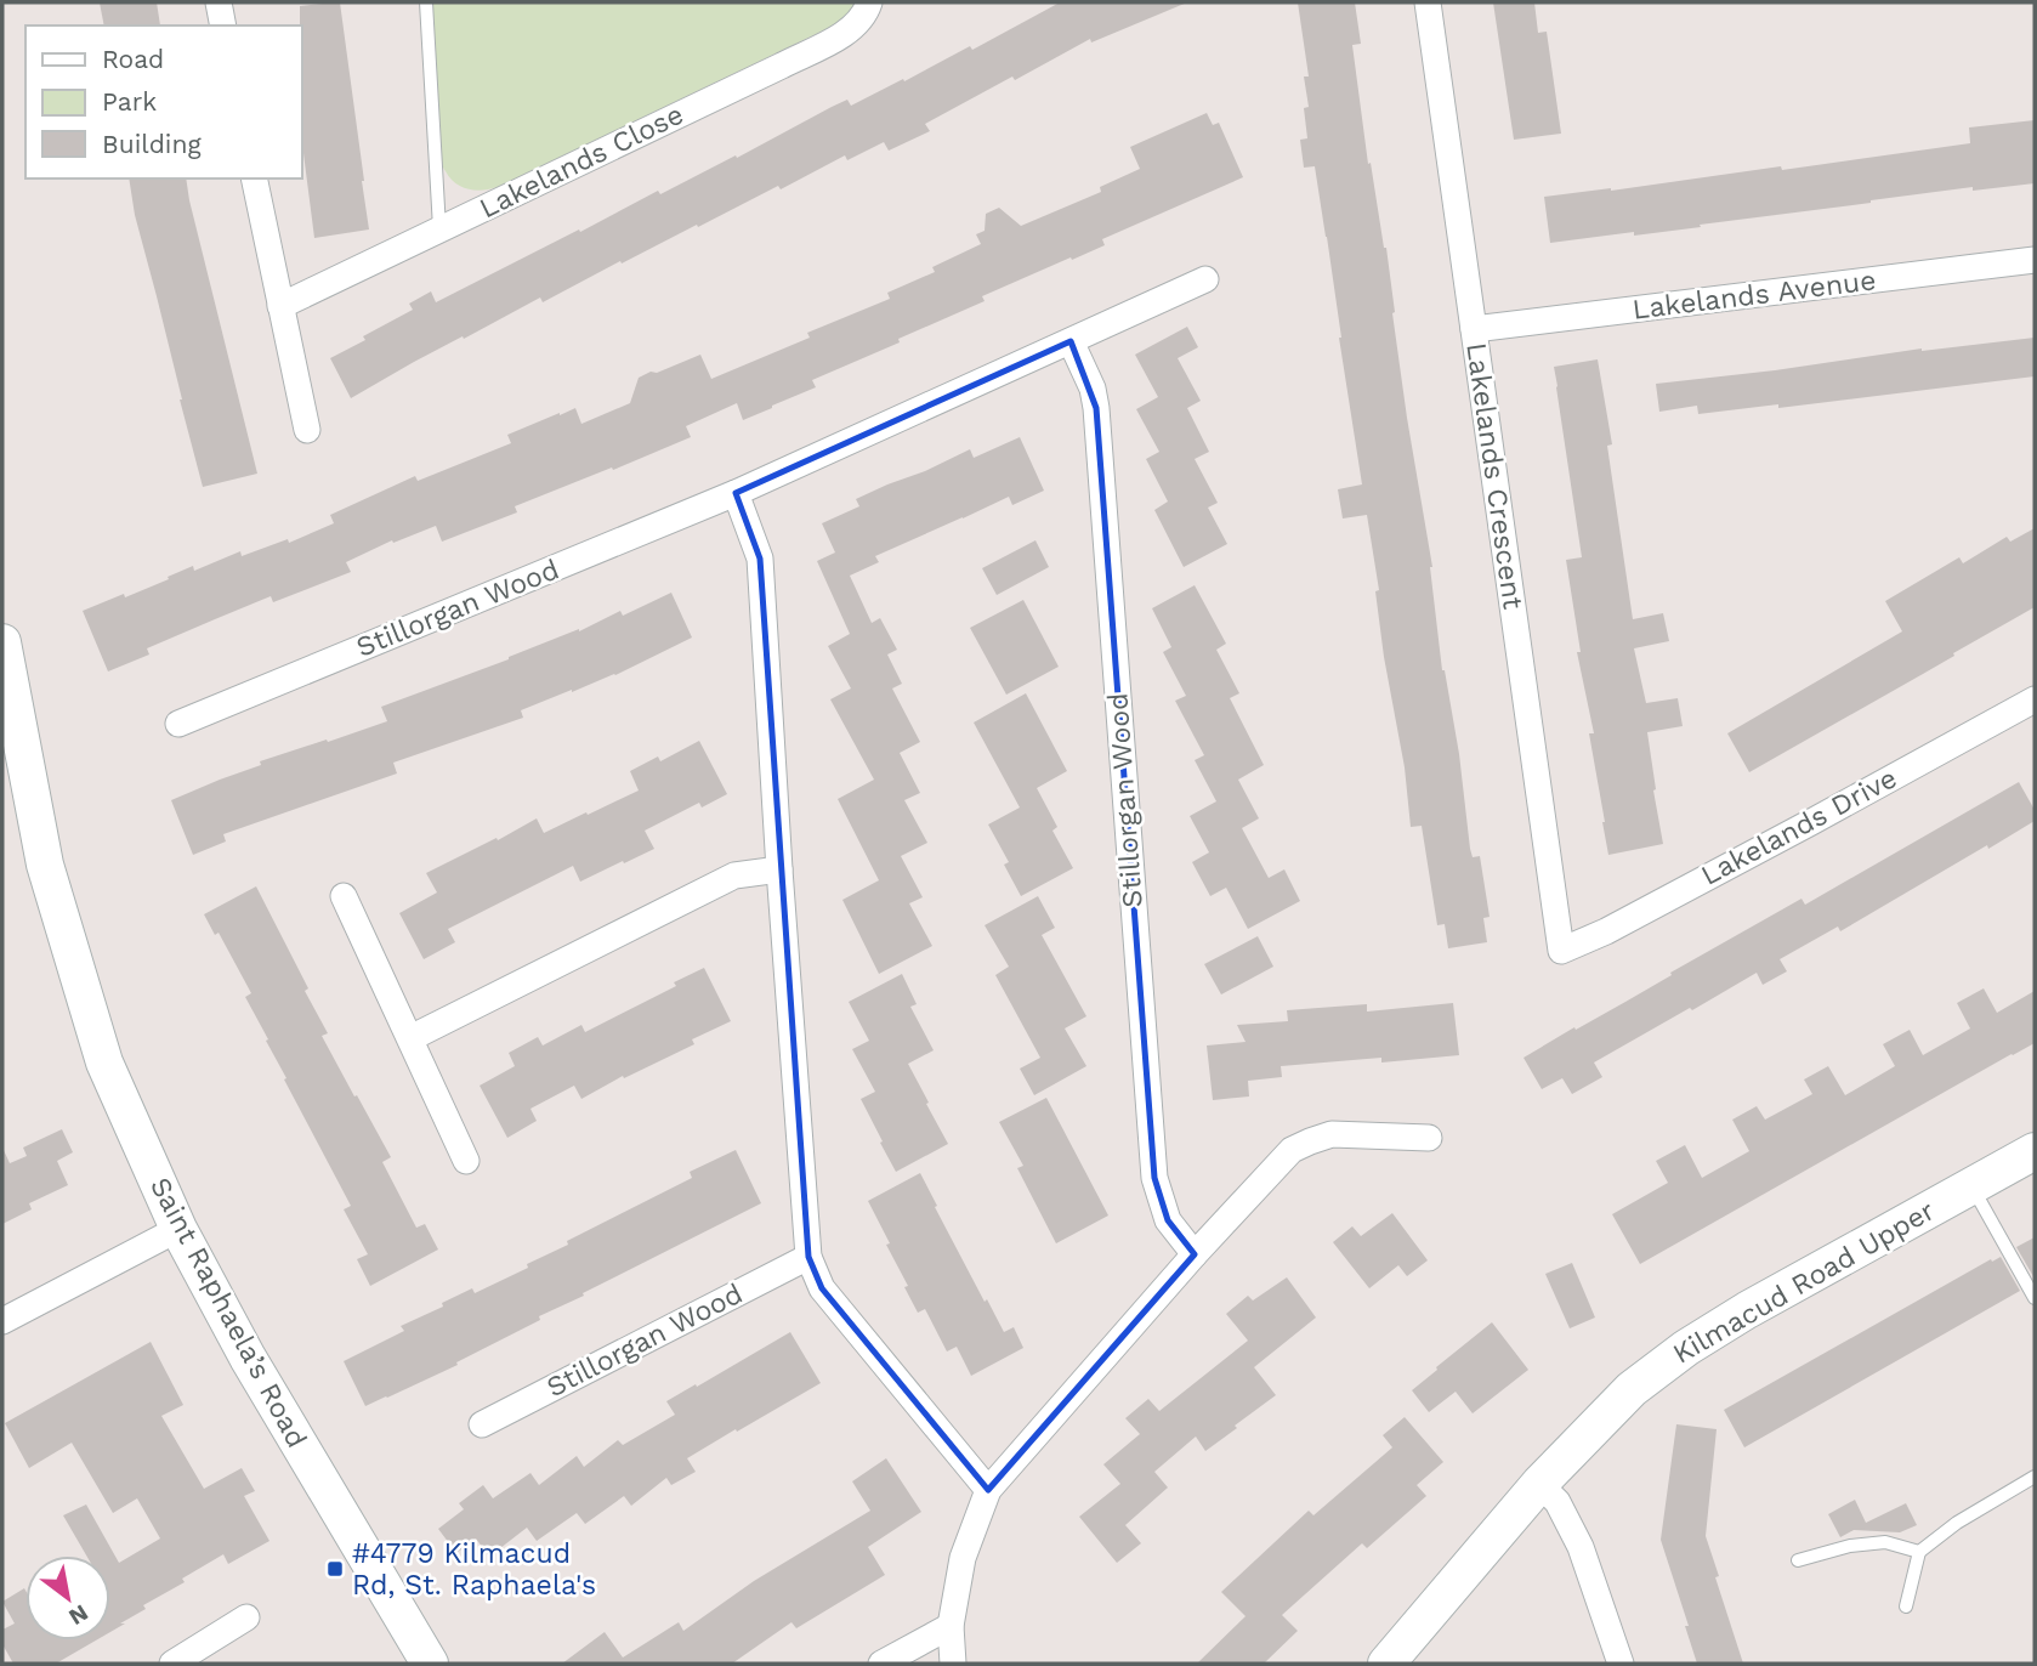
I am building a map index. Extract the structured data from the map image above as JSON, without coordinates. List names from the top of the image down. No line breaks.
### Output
{"streets":{"street":["Lakelands Close","Lakelands Avenue","Lakelands Crescent","Stillorgan Wood","Lakelands Drive","Kilmacud Road Upper","Saint Raphaela’s Road"]},"crossings":[["Lakelands Avenue","Lakelands Crescent"],["Lakelands Crescent","Lakelands Drive"]],"places":{"transit":["#4779 Kilmacud Rd, St. Raphaela's"]},"legend":["Road","Park","Building"],"north":"bottom right"}
